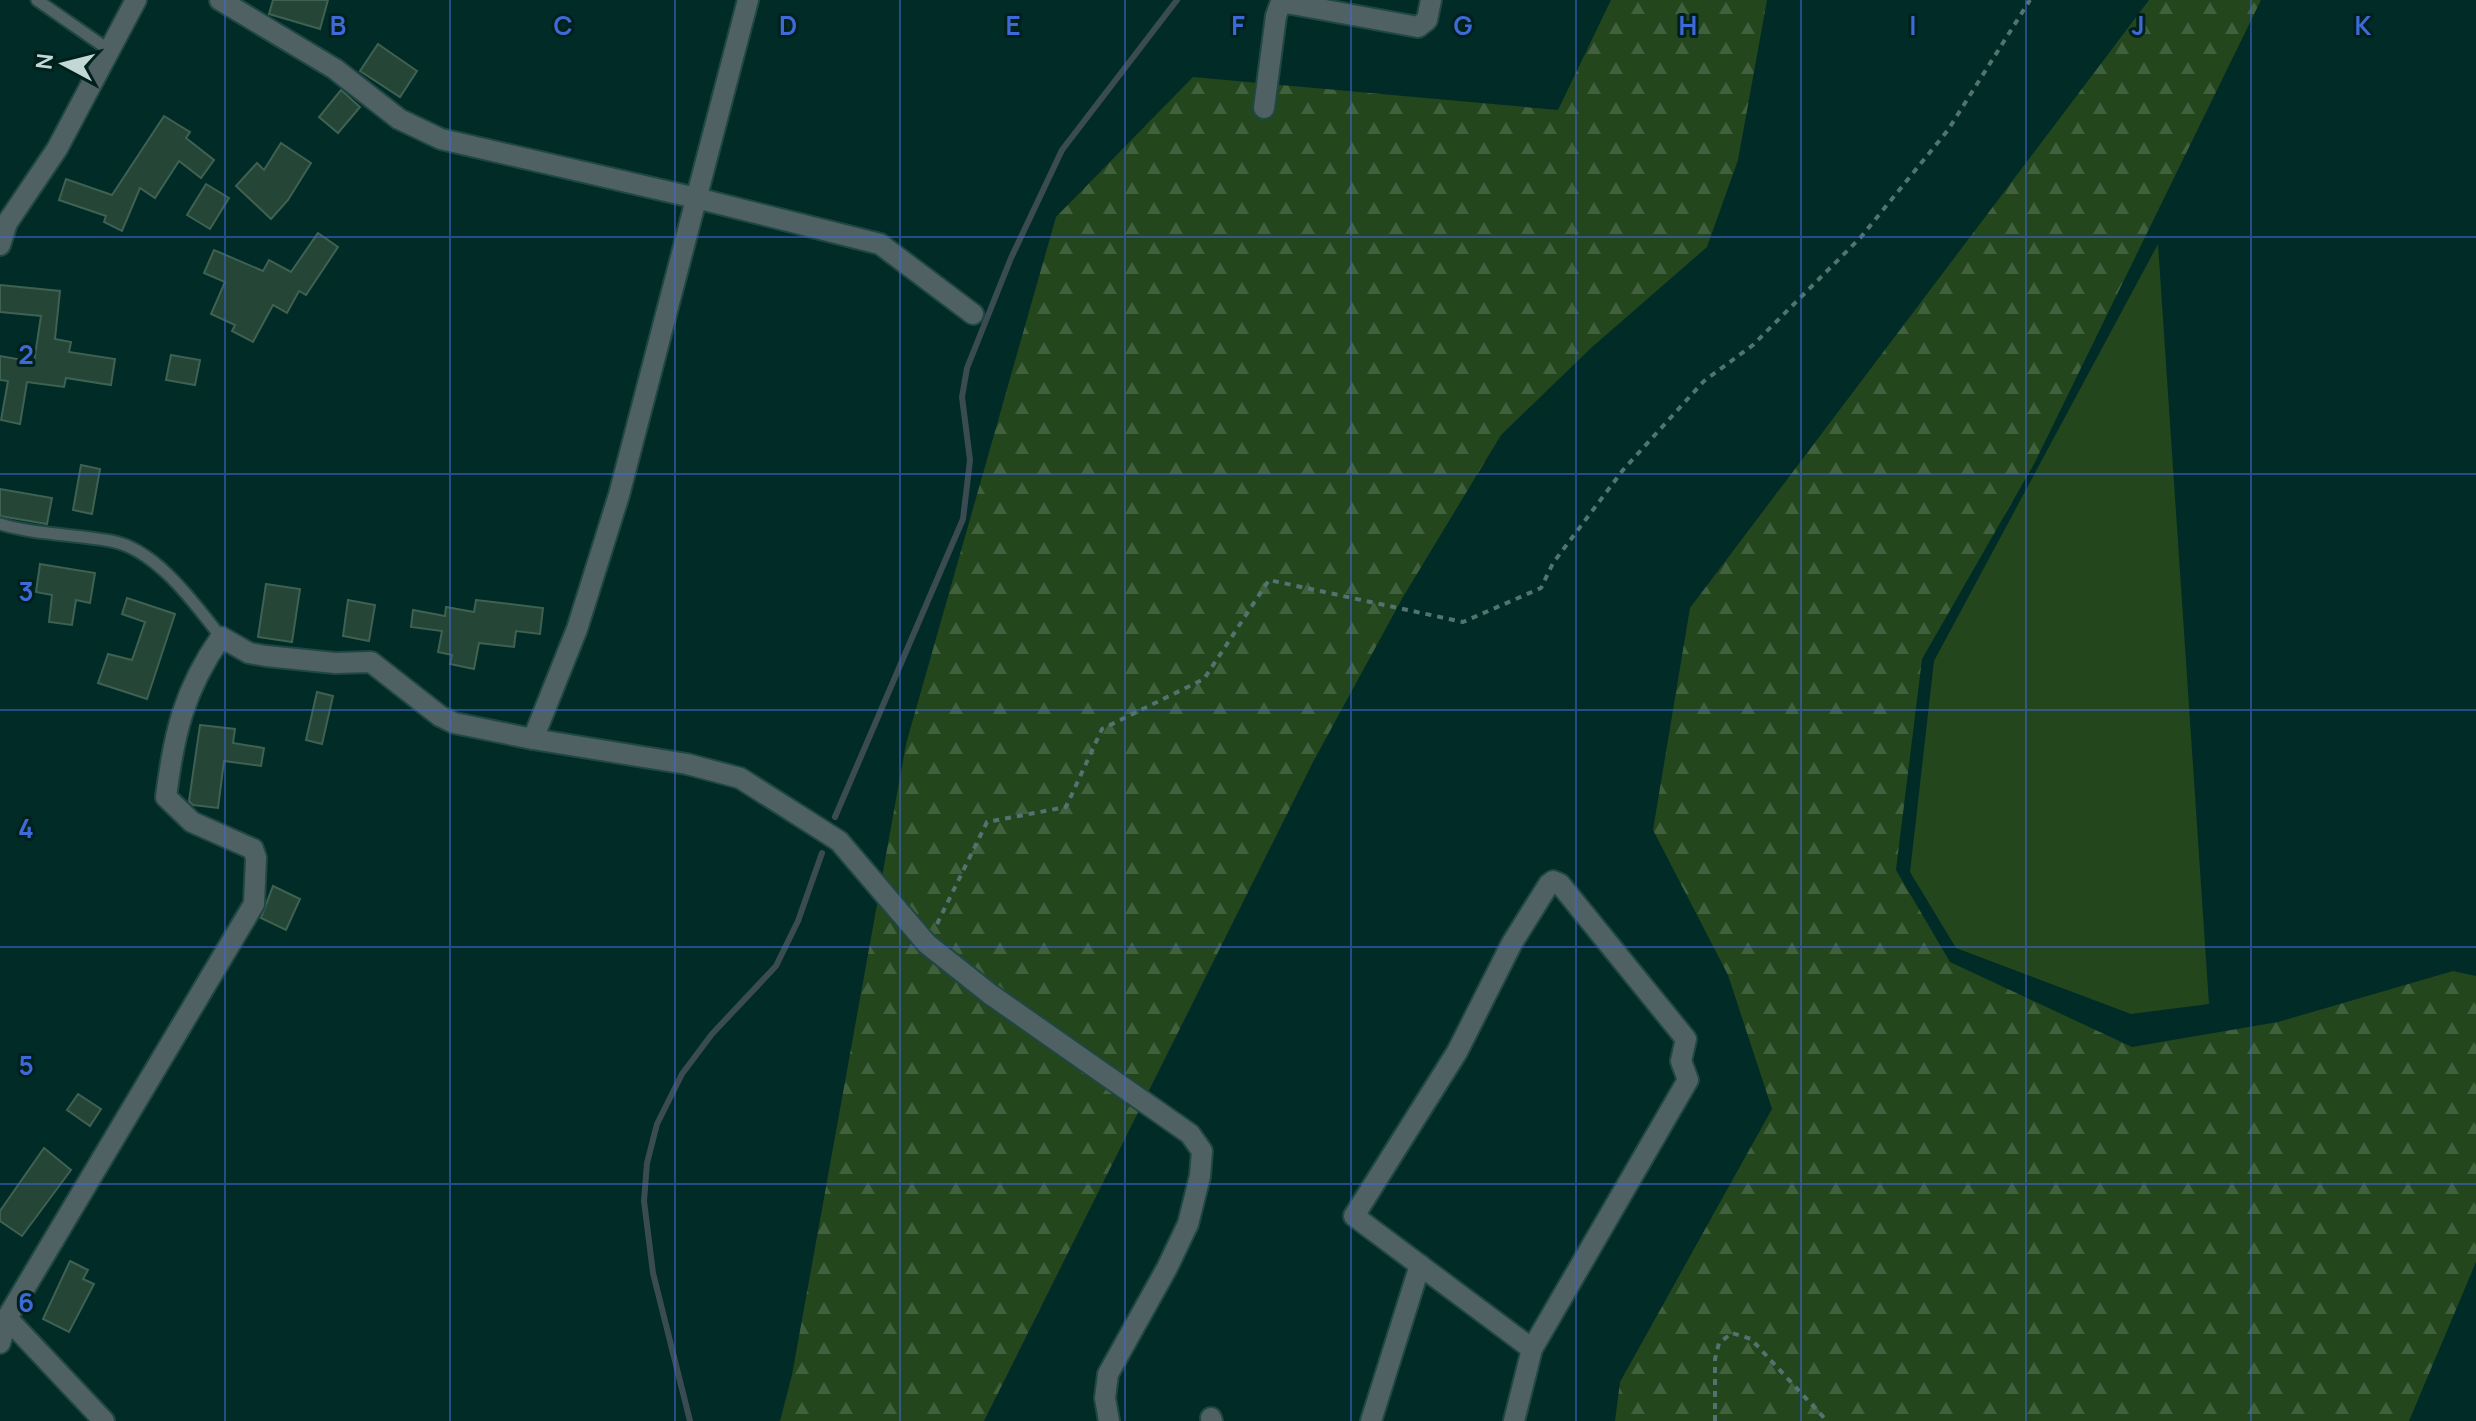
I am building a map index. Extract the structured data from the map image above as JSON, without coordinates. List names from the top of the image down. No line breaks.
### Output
{"north":"left","grid":{"columns":["B","C","D","E","F","G","H","I","J","K"],"rows":["2","3","4","5","6"]}}
